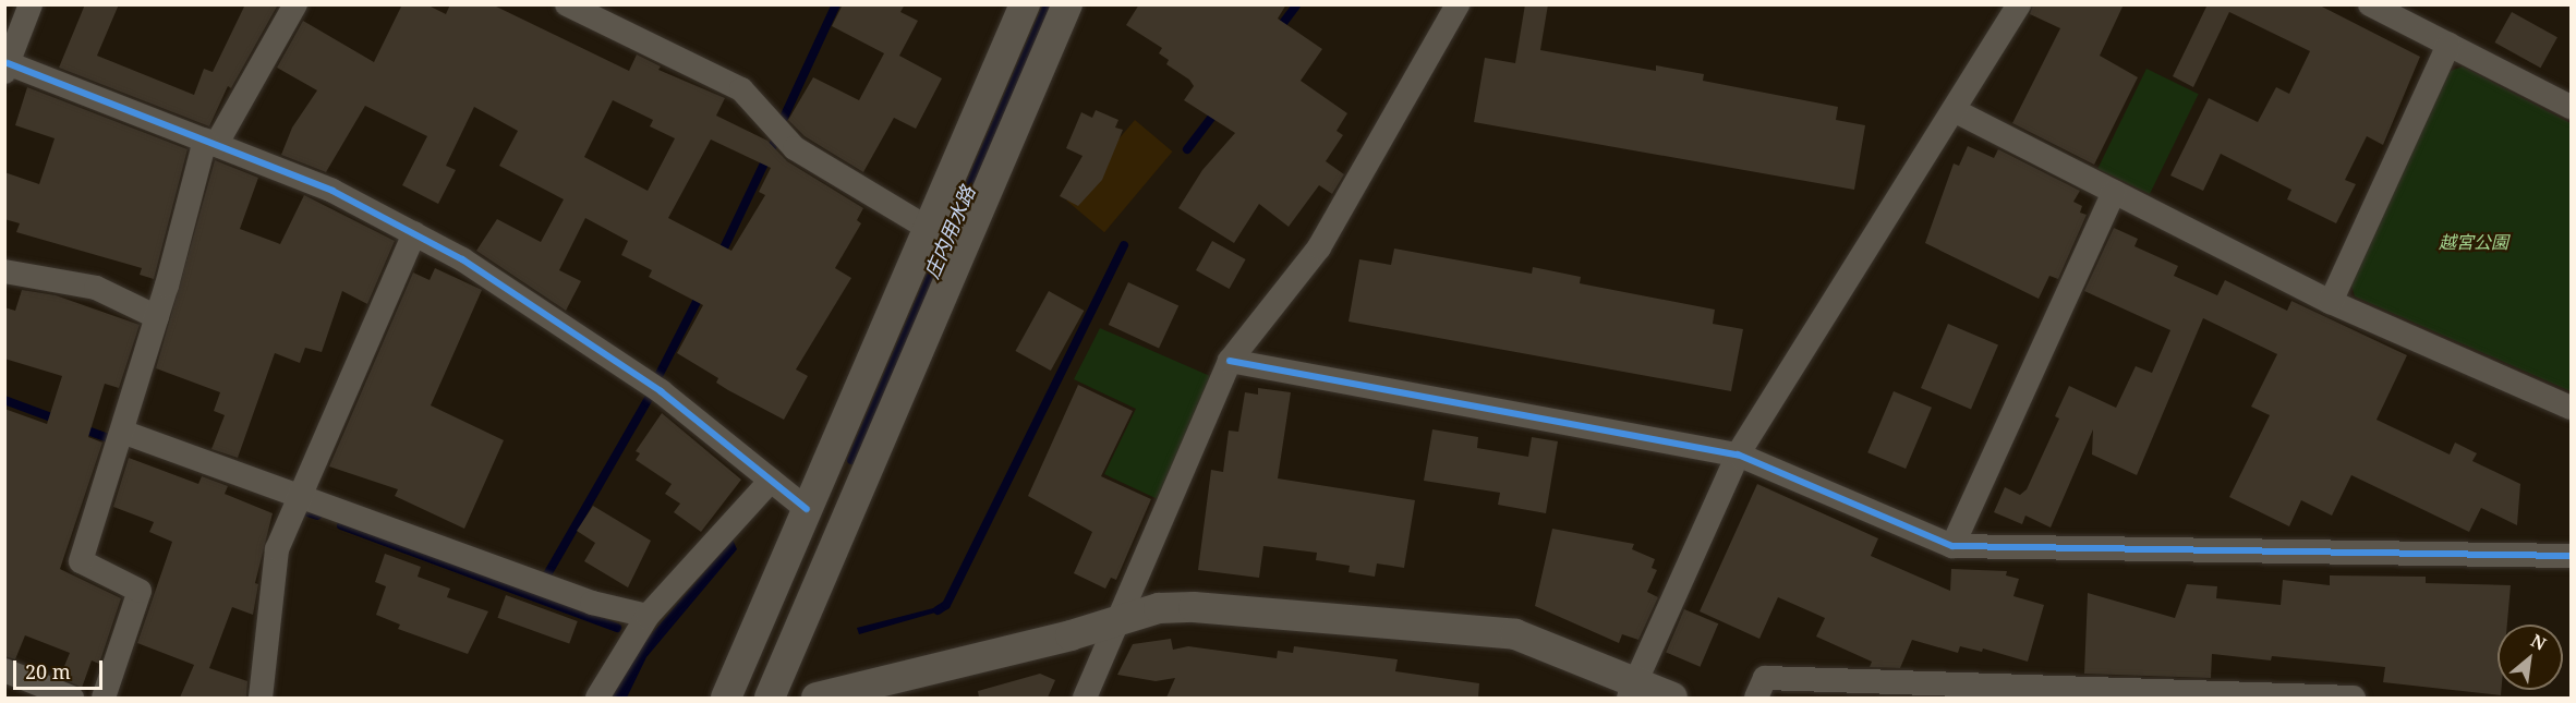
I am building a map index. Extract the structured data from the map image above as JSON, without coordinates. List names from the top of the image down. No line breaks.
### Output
{"water":["庄内用水路"],"parks":["越宮公園"],"scale_bar":"20 m","north":"top right"}
